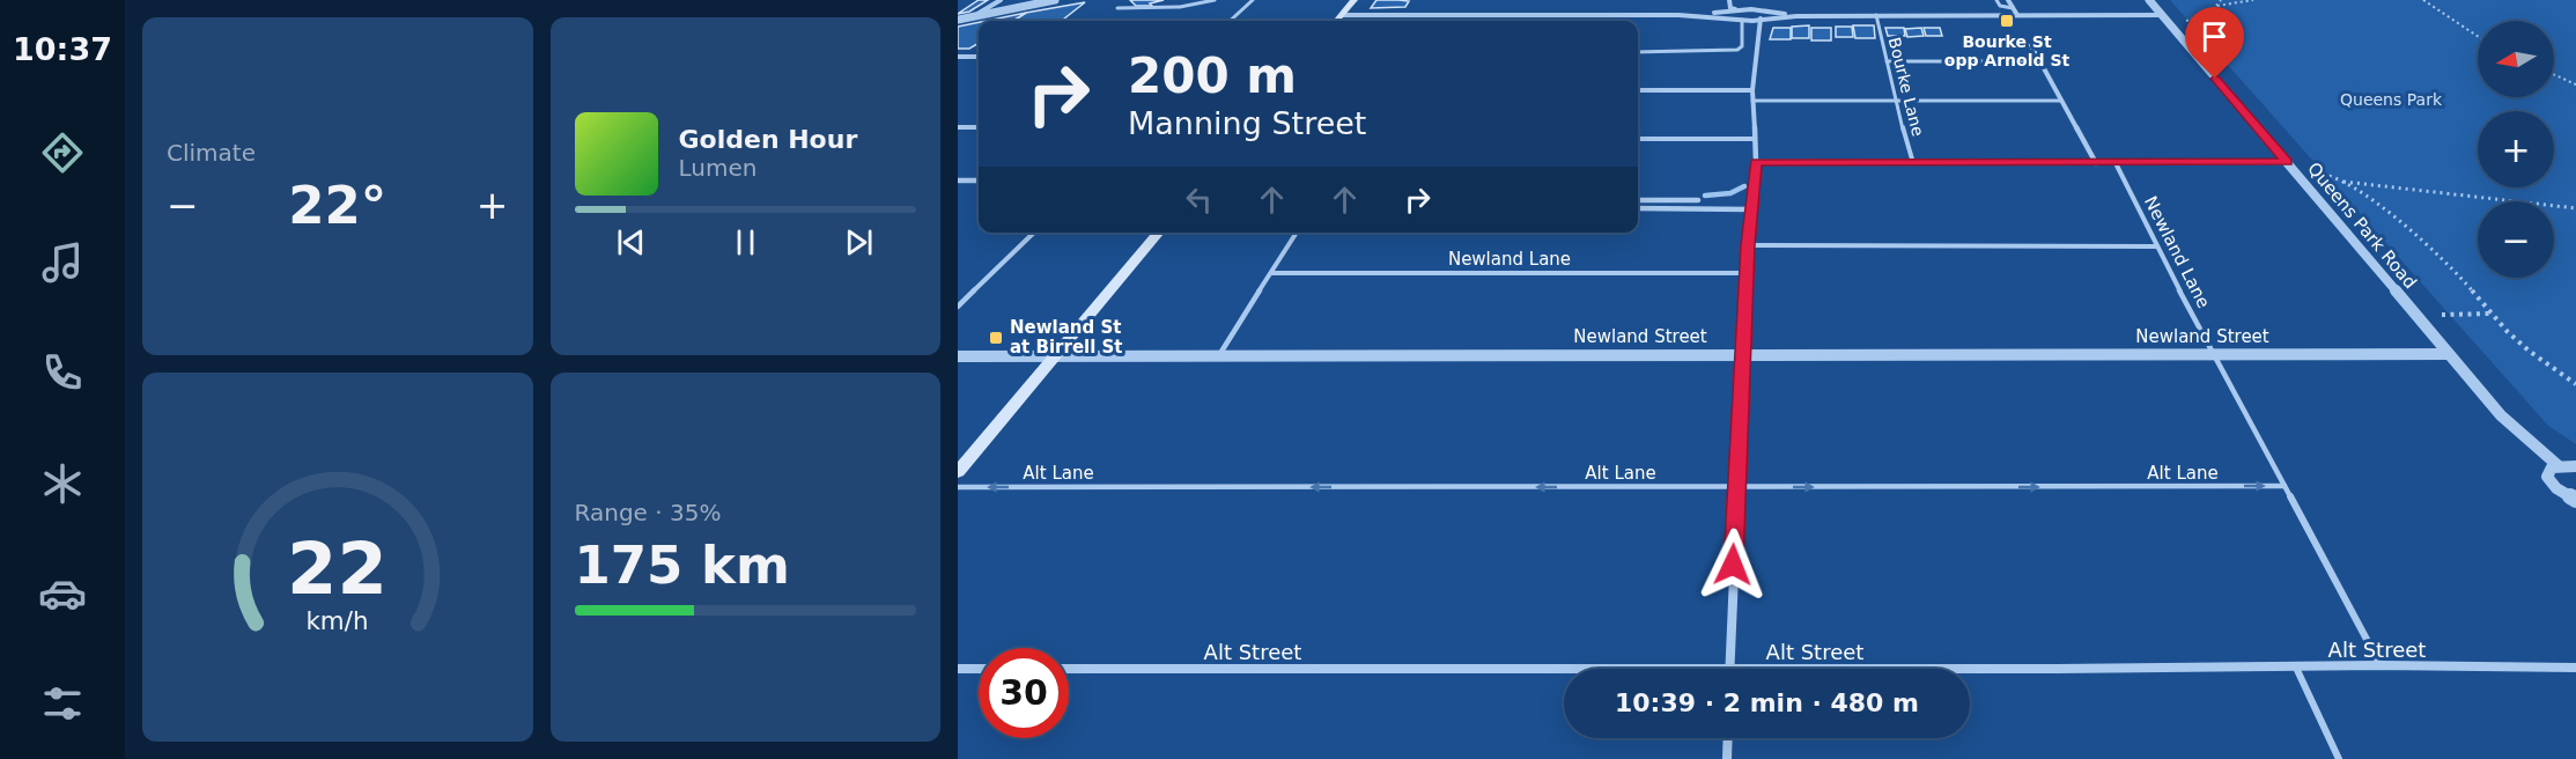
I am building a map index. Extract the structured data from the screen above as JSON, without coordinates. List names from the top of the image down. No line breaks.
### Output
{"streets":{"street":["Queens Park Road","Newland Street","Alt Street"],"lane":["Bourke Lane","Newland Lane","Alt Lane"]},"crossings":[["Queens Park Road","Newland Street"],["Newland Lane","Newland Street"]],"parks":["Queens Park"],"places":{"transit":["Bourke St opp Arnold St","Newland St at Birrell St"]},"north":"left","page":{"tabs":"10:37","tile":["Climate",["Range · 35%","175 km"]],"map_buttons":["+","−"],"turn":["200 m","Manning Street"],"song":["Golden Hour","Lumen"],"heat":["−","22°","+"],"limit":"30","trip":"10:39 · 2 min · 480 m","gauge":["22","km/h"]}}
